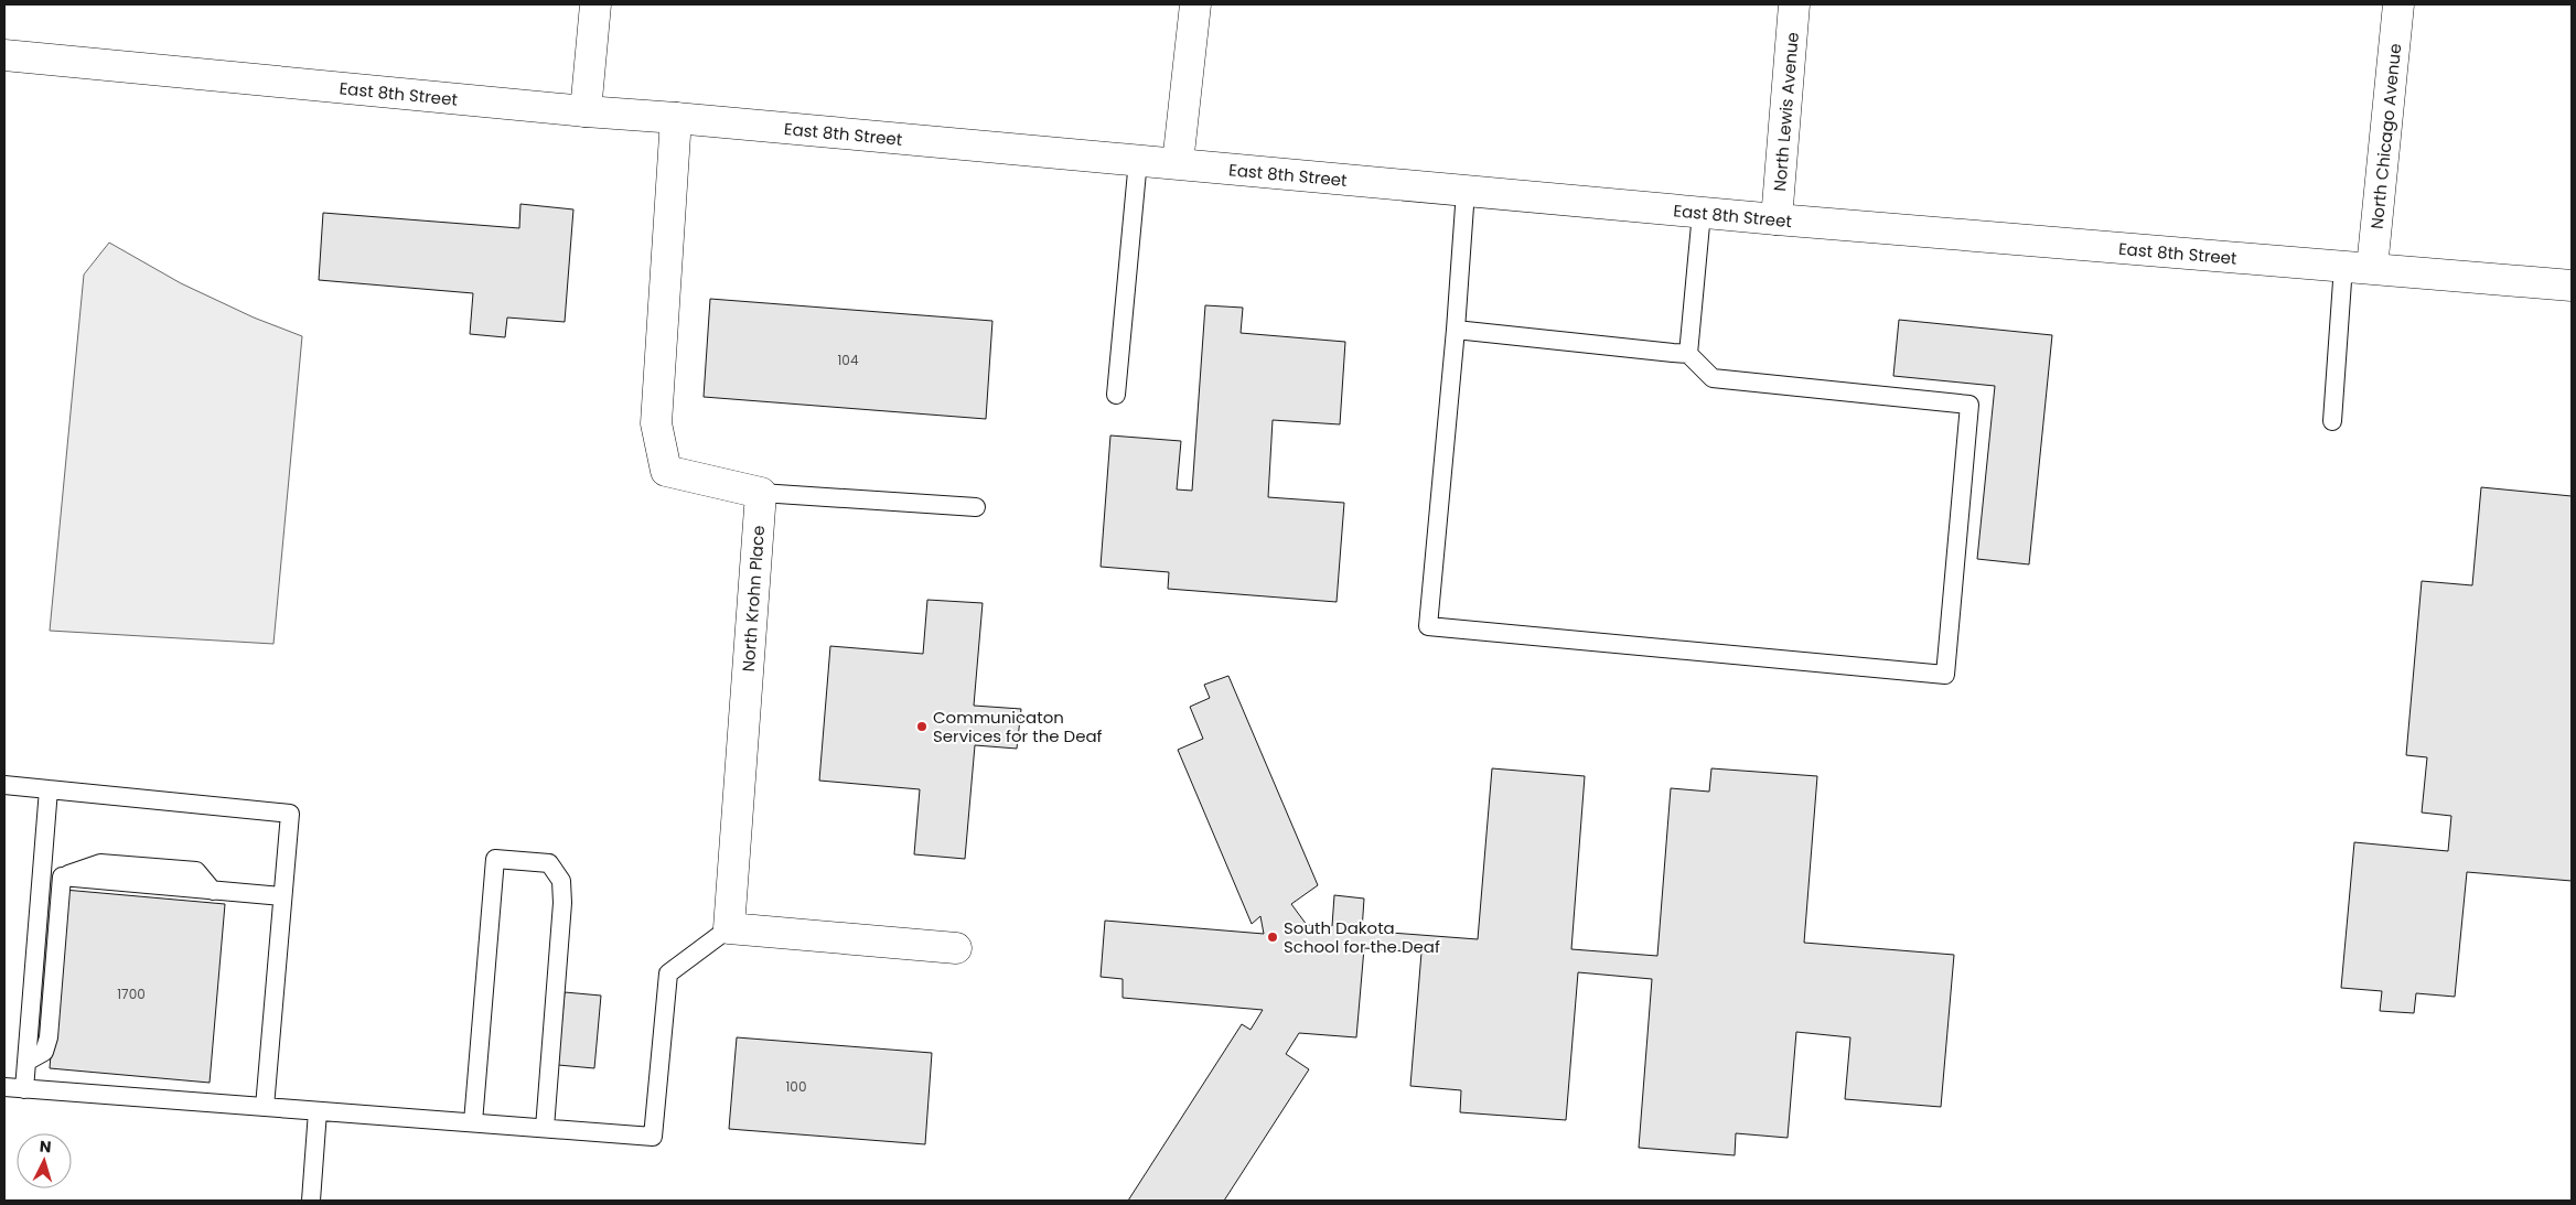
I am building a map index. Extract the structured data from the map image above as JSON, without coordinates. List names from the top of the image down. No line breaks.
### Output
{"streets":{"street":["East 8th Street","North Lewis Avenue","North Chicago Avenue","North Krohn Place"]},"crossings":[["East 8th Street","North Lewis Avenue"],["East 8th Street","North Chicago Avenue"]],"places":["Communicaton Services for the Deaf","South Dakota School for the Deaf"],"house_numbers":["104","1700","100"],"north":"top"}
